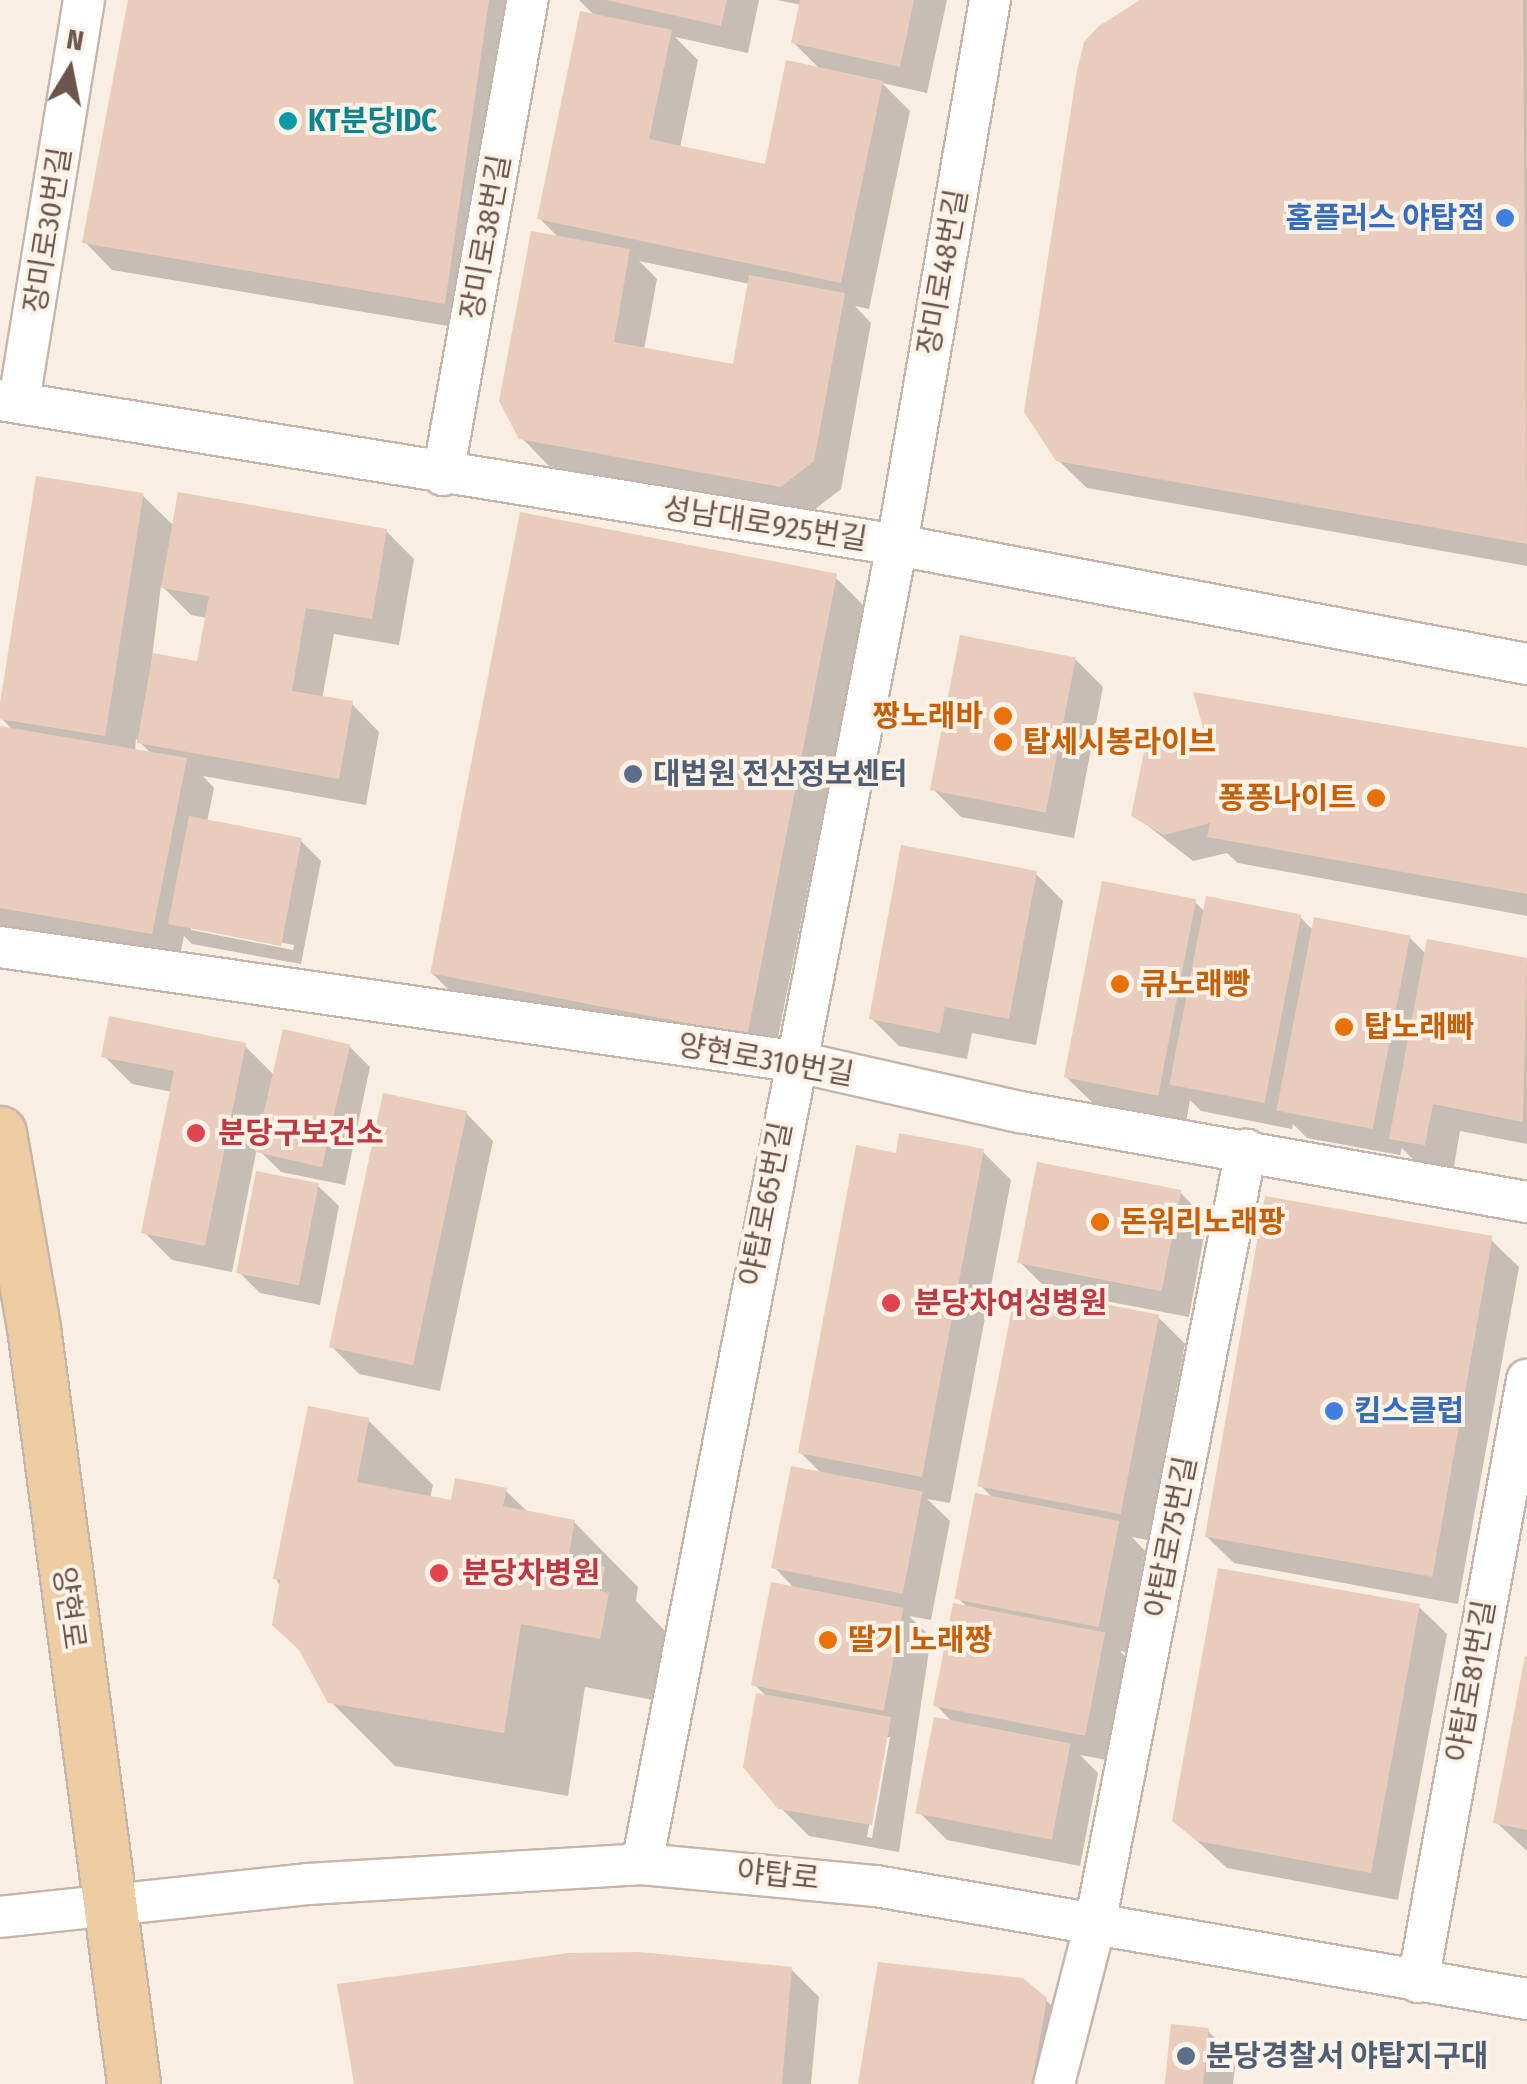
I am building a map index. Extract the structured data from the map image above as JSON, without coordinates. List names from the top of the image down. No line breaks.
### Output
{"streets":{"main road":["양현로"],"street":["장미로30번길","장미로38번길","장미로48번길","성남대로925번길","양현로310번길","야탑로65번길","야탑로75번길","야탑로81번길","야탑로"]},"crossings":[["장미로30번길","성남대로925번길"],["장미로38번길","성남대로925번길"],["장미로48번길","성남대로925번길"],["장미로48번길","야탑로65번길"],["성남대로925번길","야탑로65번길"],["양현로310번길","야탑로65번길"],["양현로310번길","야탑로75번길"],["야탑로65번길","야탑로"],["야탑로75번길","야탑로"],["양현로","야탑로"],["야탑로81번길","야탑로"]],"places":["KT분당IDC","홈플러스 야탑점","짱노래바","탑세시봉라이브","대법원 전산정보센터","퐁퐁나이트","큐노래빵","탑노래빠","분당구보건소","돈워리노래팡","분당차여성병원","킴스클럽","분당차병원","딸기 노래짱","분당경찰서 야탑지구대"],"north":"top"}
